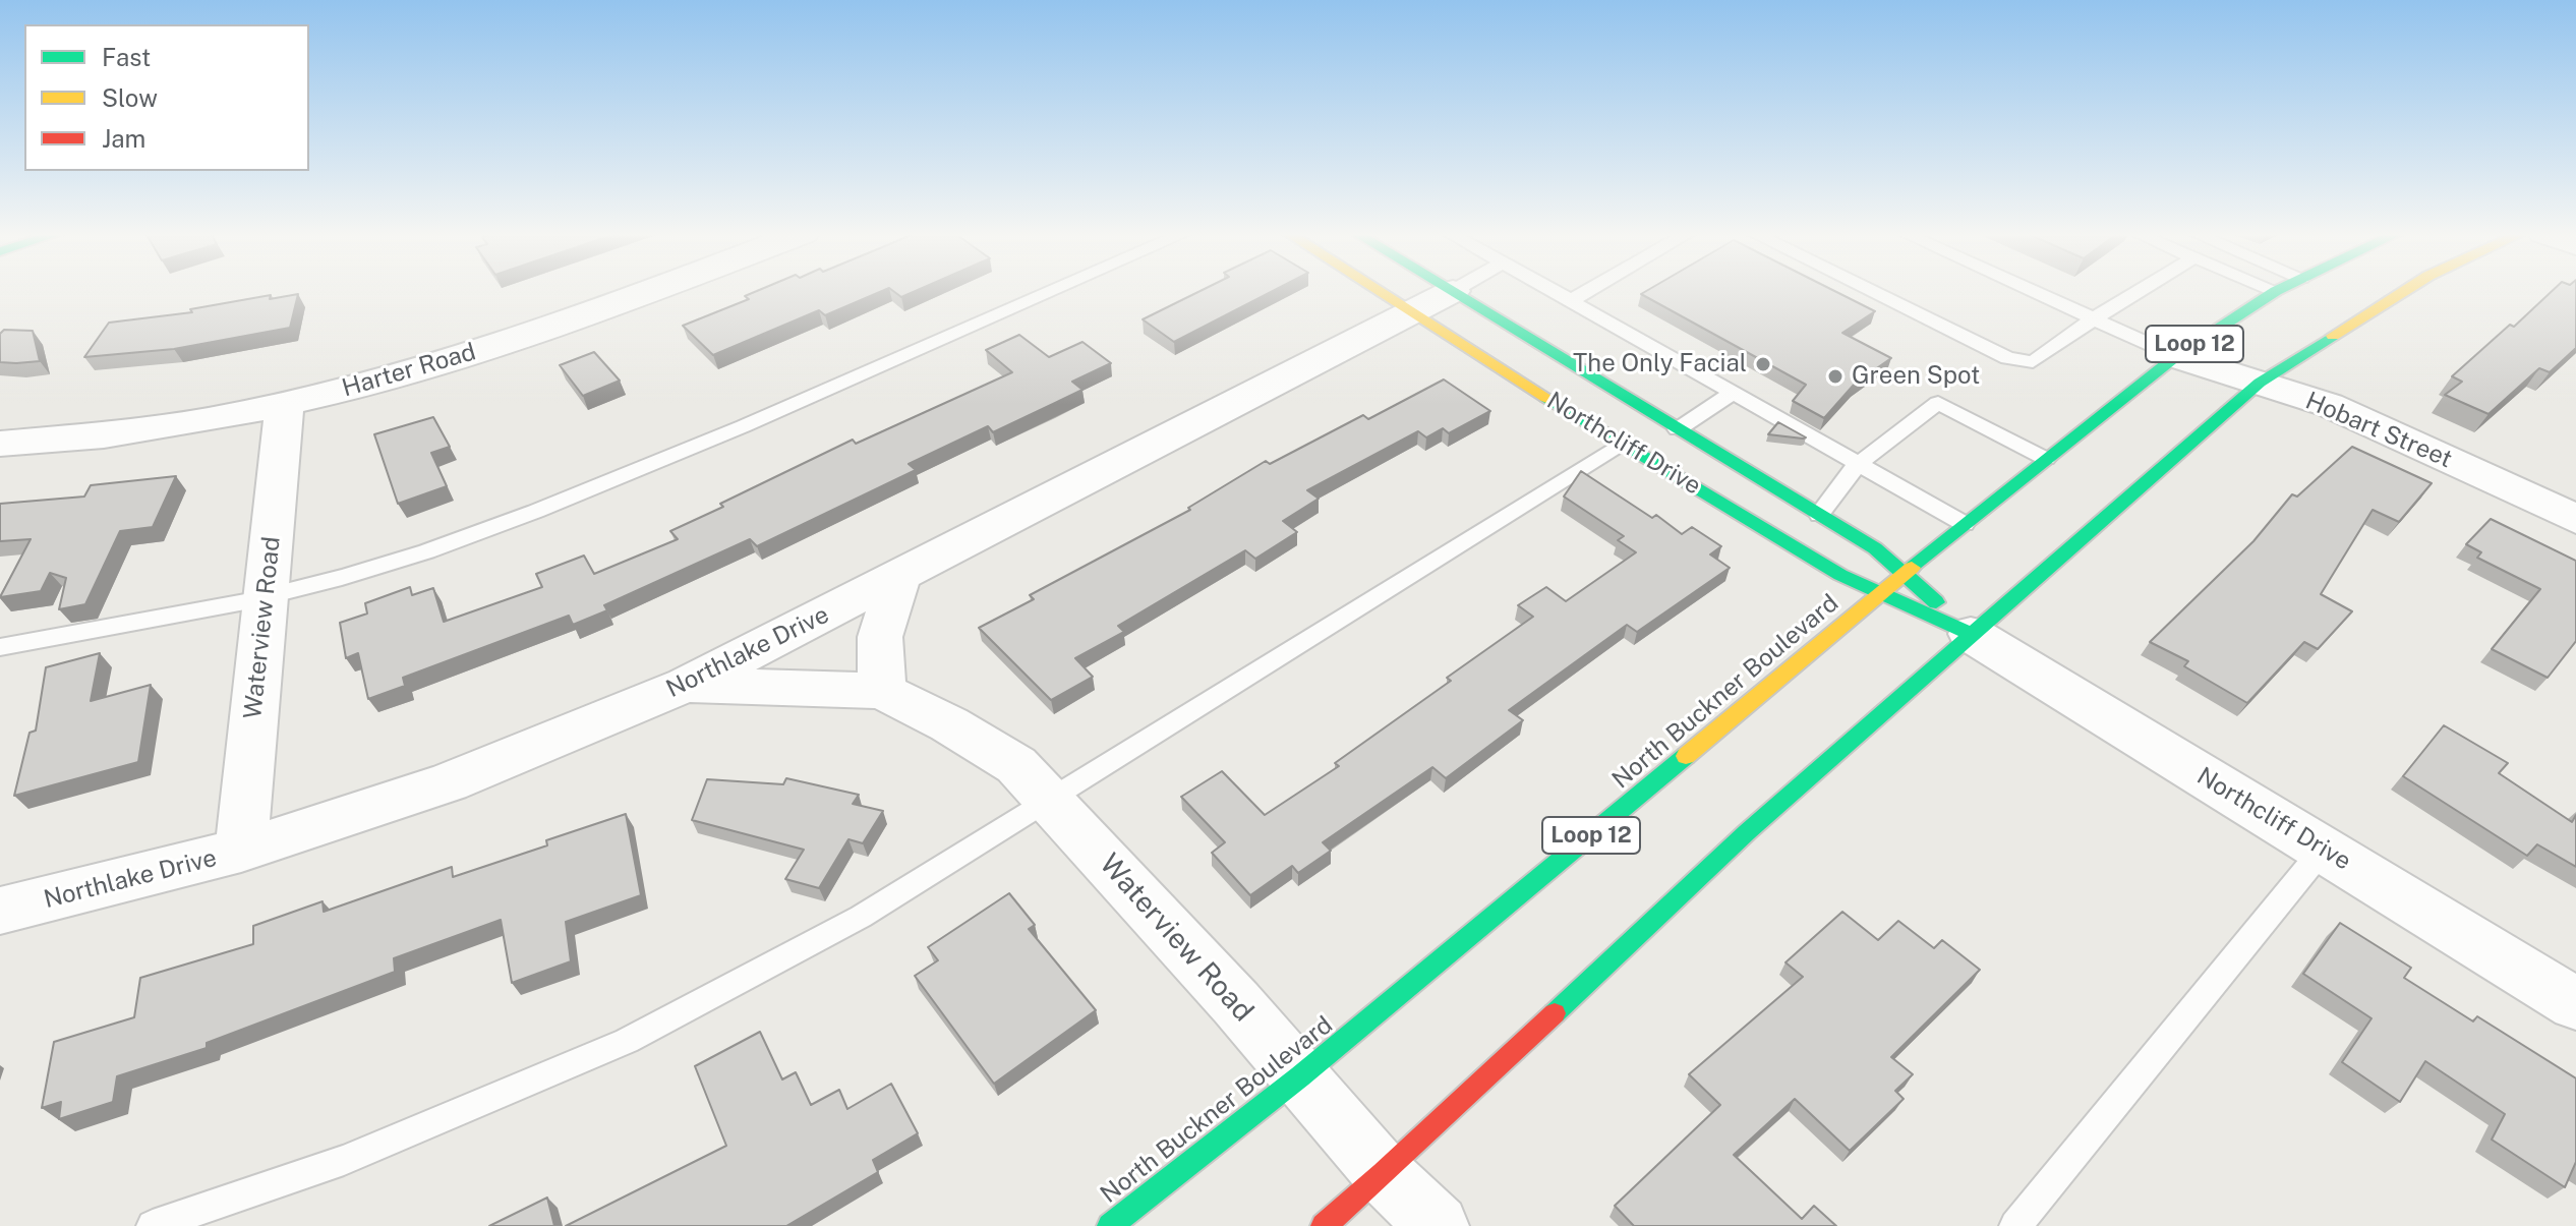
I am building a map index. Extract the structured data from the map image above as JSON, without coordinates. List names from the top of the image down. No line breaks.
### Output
{"streets":{"main road":["Loop 12","Northcliff Drive","North Buckner Boulevard"],"street":["Harter Road","Hobart Street","Waterview Road","Northlake Drive"]},"crossings":[["Loop 12","Hobart Street"],["Loop 12","Northcliff Drive"],["Loop 12","Waterview Road"],["Harter Road","Waterview Road"],["Hobart Street","North Buckner Boulevard"],["Northcliff Drive","Northlake Drive"],["Northcliff Drive","North Buckner Boulevard"],["Waterview Road","Northlake Drive"],["Waterview Road","North Buckner Boulevard"]],"places":["The Only Facial","Green Spot"],"legend":["Fast","Slow","Jam"]}
